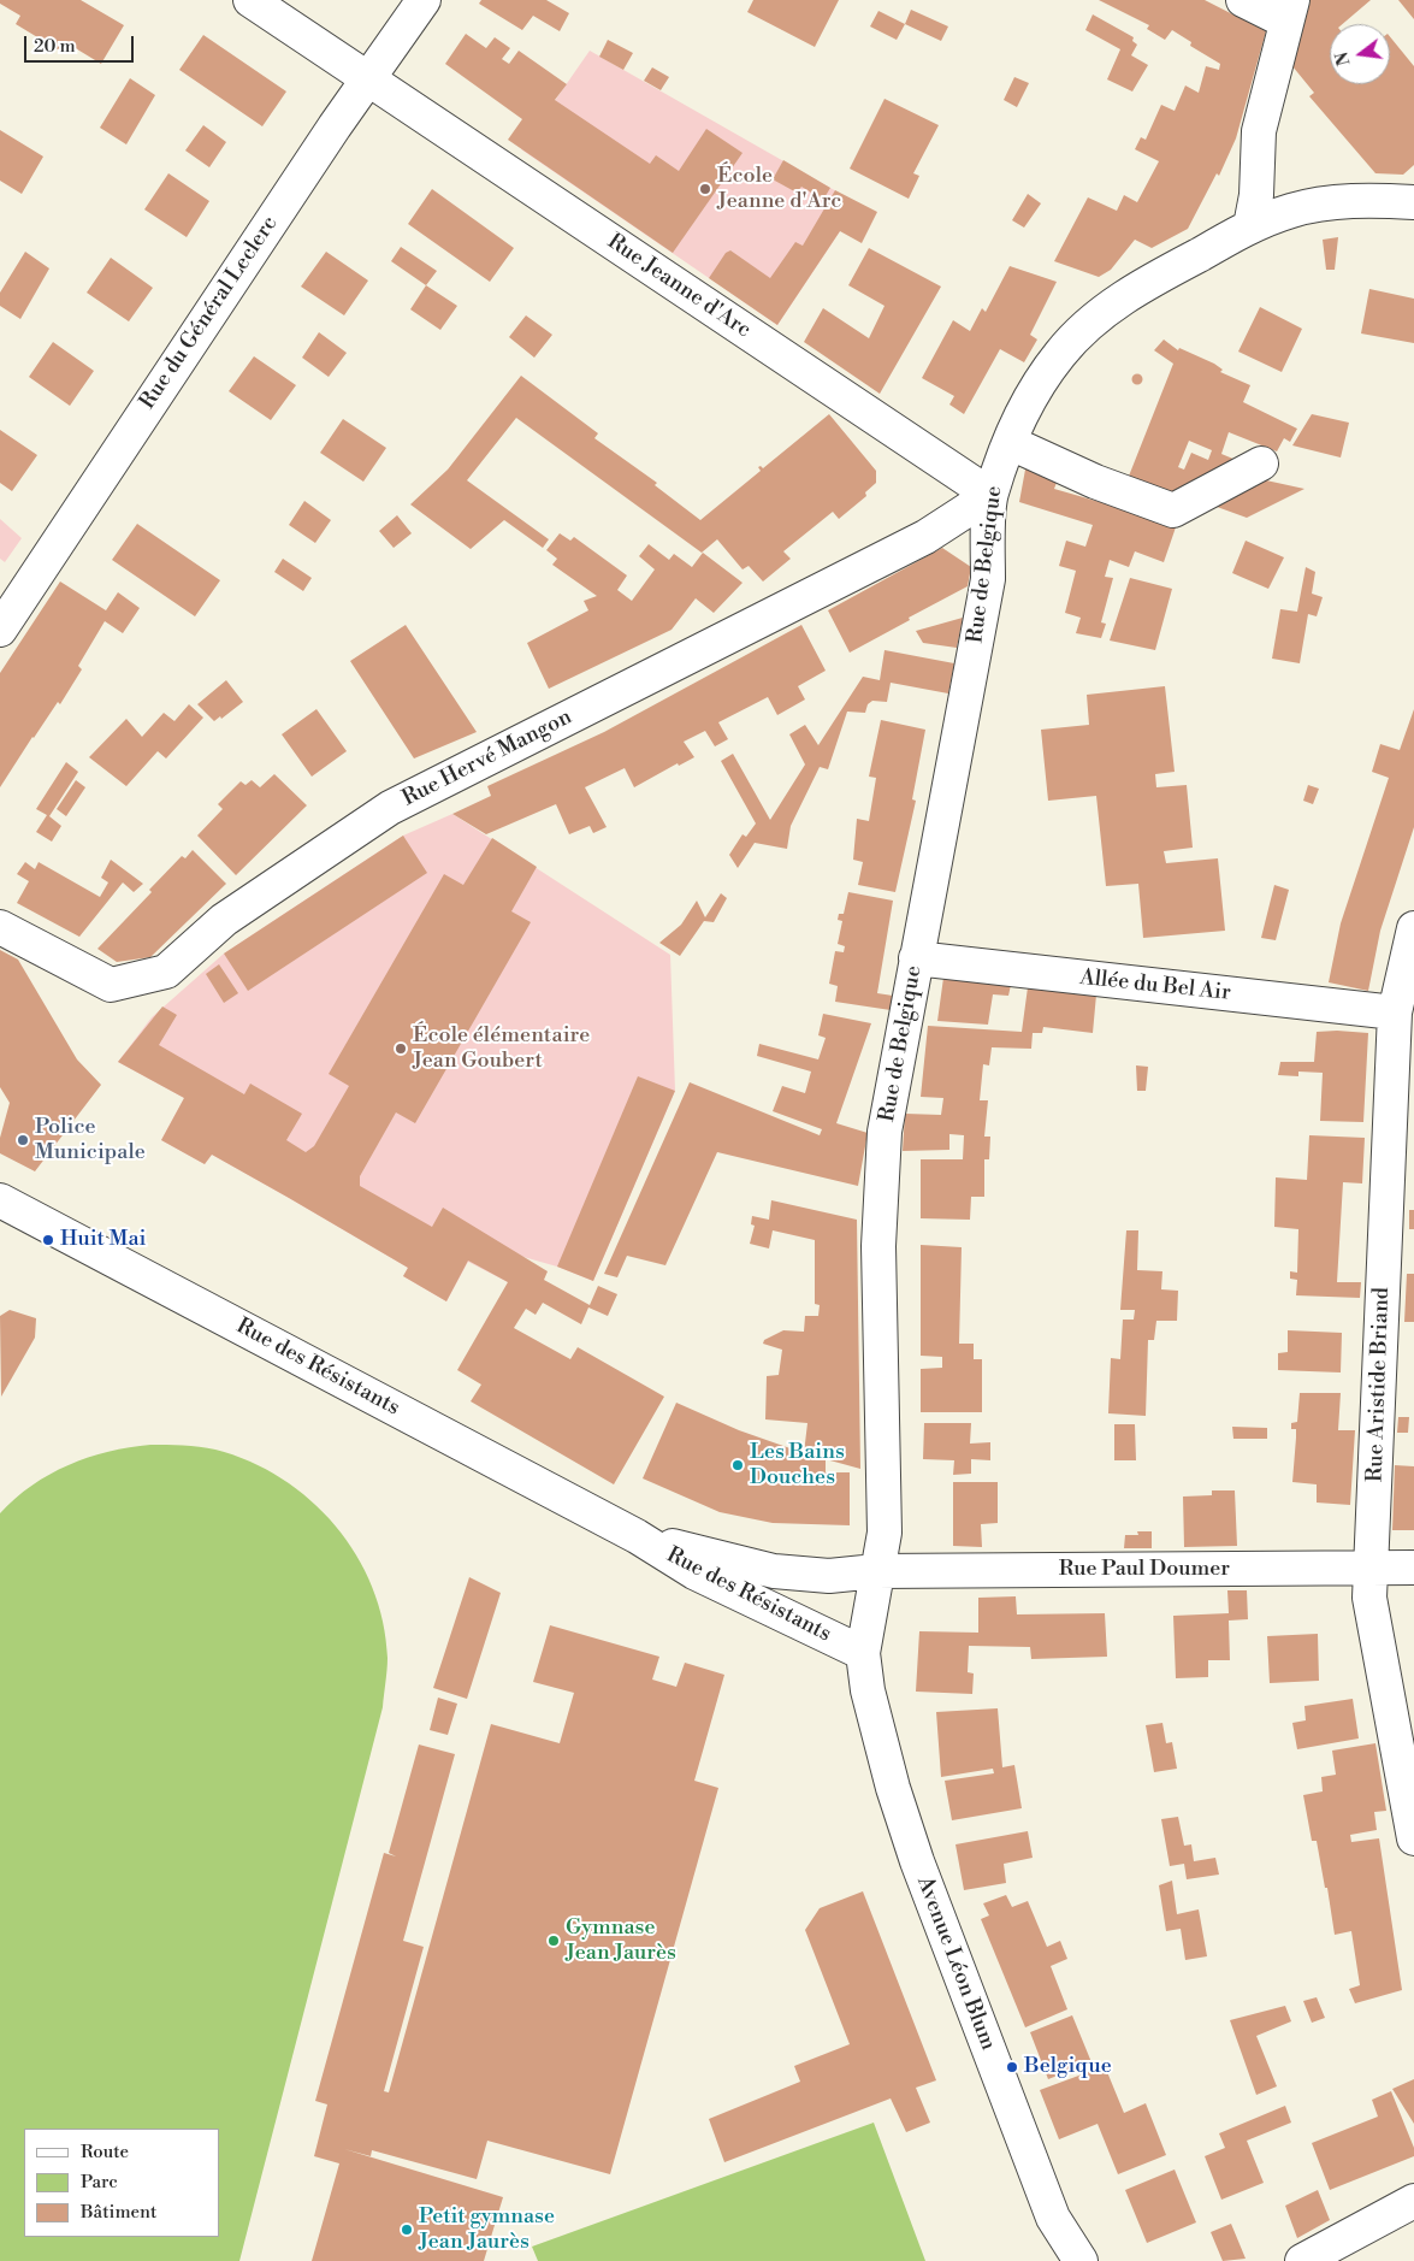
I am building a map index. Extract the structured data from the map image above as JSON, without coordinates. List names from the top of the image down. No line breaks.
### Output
{"streets":{"street":["Rue Jeanne d'Arc","Rue du Général Leclerc","Rue de Belgique","Rue Hervé Mangon","Allée du Bel Air","Rue des Résistants","Rue Aristide Briand","Rue Paul Doumer","Avenue Léon Blum"]},"crossings":[["Rue Jeanne d'Arc","Rue du Général Leclerc"],["Rue Jeanne d'Arc","Rue de Belgique"],["Rue Jeanne d'Arc","Rue Hervé Mangon"],["Rue de Belgique","Rue Hervé Mangon"],["Rue de Belgique","Allée du Bel Air"],["Rue de Belgique","Rue des Résistants"],["Rue de Belgique","Rue Paul Doumer"],["Rue de Belgique","Avenue Léon Blum"],["Allée du Bel Air","Rue Aristide Briand"],["Rue des Résistants","Rue Paul Doumer"],["Rue des Résistants","Avenue Léon Blum"],["Rue Aristide Briand","Rue Paul Doumer"]],"places":["École Jeanne d'Arc","École élémentaire Jean Goubert","Police Municipale","Huit Mai","Les Bains Douches","Gymnase Jean Jaurès","Belgique","Petit gymnase Jean Jaurès"],"legend":["Route","Parc","Bâtiment"],"scale_bar":"20 m","north":"left"}
